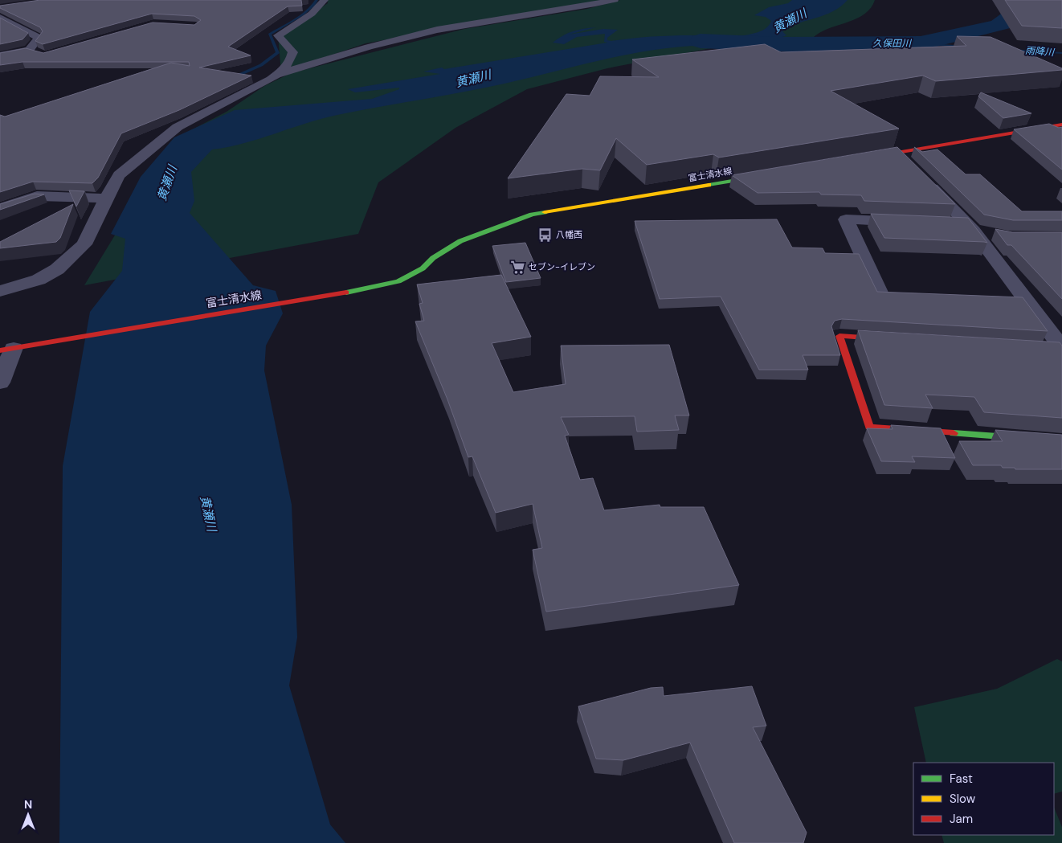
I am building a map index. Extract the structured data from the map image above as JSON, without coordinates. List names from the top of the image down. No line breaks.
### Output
{"streets":{"main road":["富士清水線"]},"water":["黄瀬川","久保田川","雨降川"],"places":{"bus stop":["八幡西"],"supermarket":["セブン-イレブン"]},"legend":["Fast","Slow","Jam"],"north":"top"}
